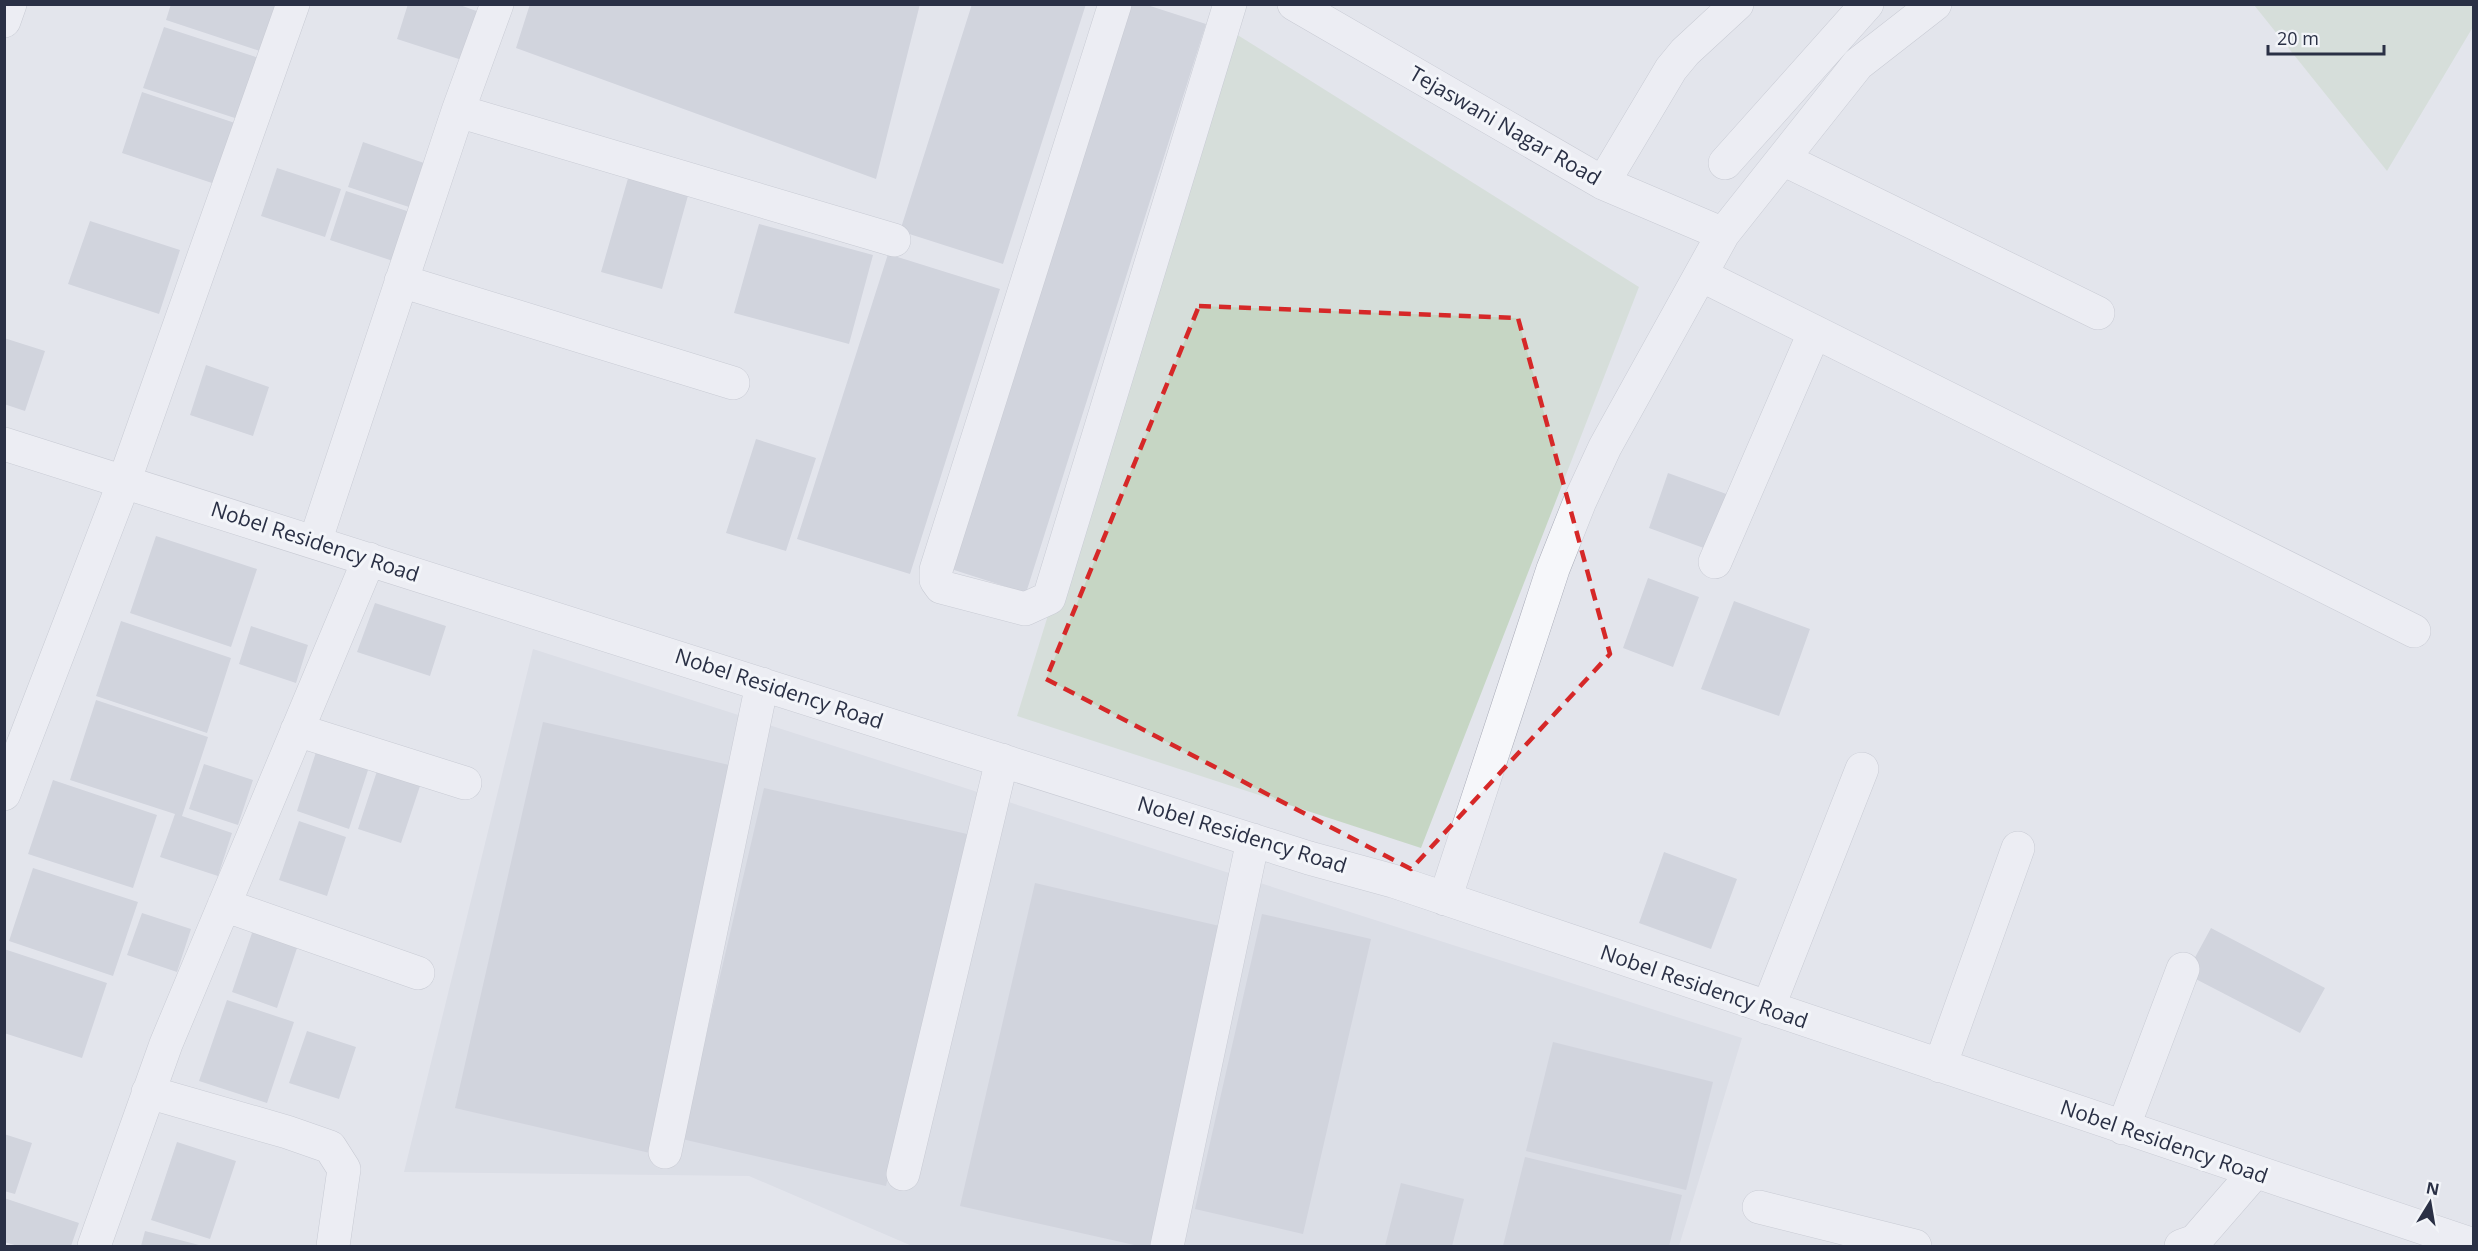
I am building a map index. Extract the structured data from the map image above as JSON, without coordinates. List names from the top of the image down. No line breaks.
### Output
{"streets":{"street":["Tejaswani Nagar Road","Nobel Residency Road"]},"scale_bar":"20 m","north":"top"}
